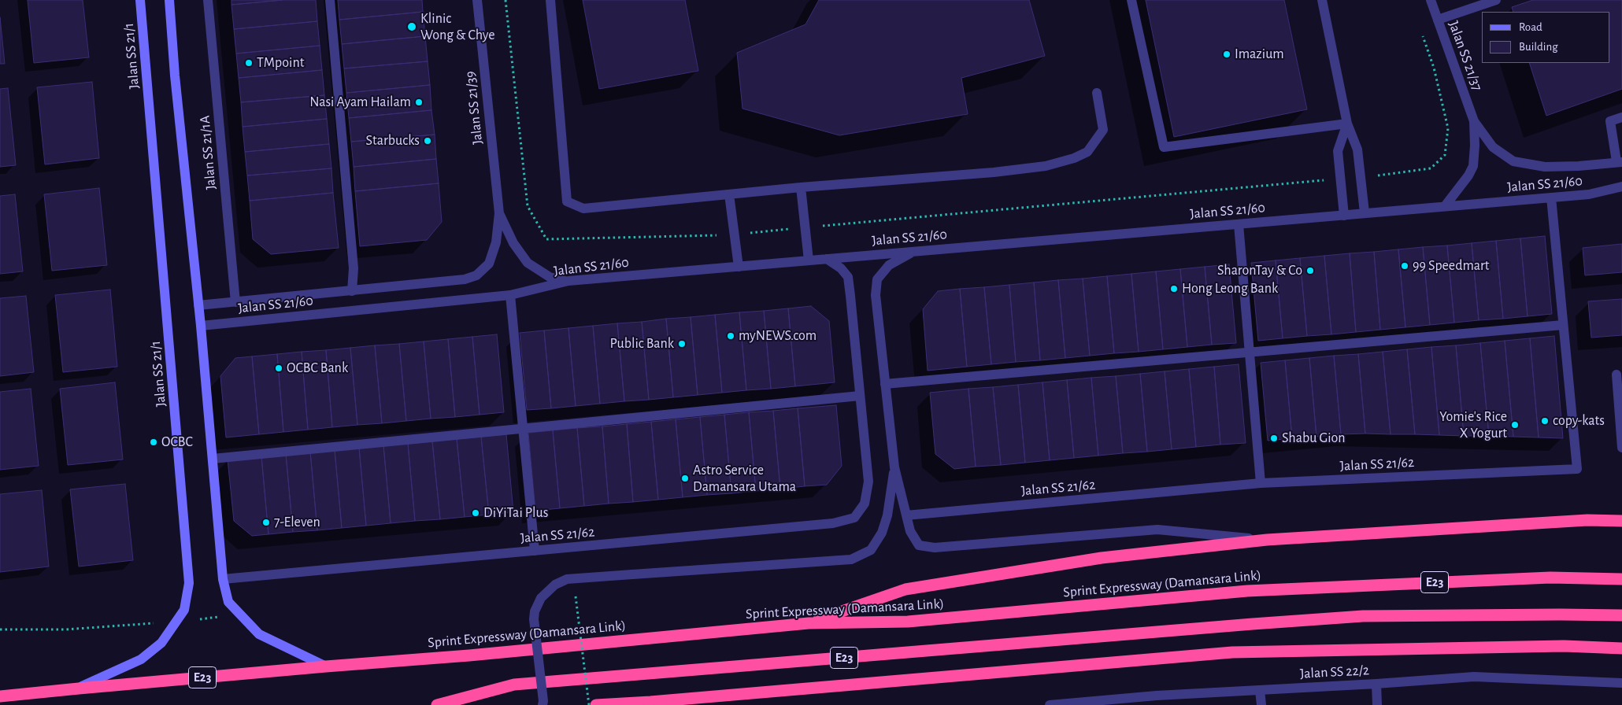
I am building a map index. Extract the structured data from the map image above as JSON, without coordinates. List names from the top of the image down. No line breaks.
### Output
{"streets":{"highway":["E23","Sprint Expressway (Damansara Link)"],"street":["Jalan SS 21/1","Jalan SS 21/37","Jalan SS 21/39","Jalan SS 21/1A","Jalan SS 21/60","Jalan SS 21/62","Jalan SS 22/2"]},"crossings":[["Jalan SS 21/1","Sprint Expressway (Damansara Link)"],["Jalan SS 21/37","Jalan SS 21/60"],["Jalan SS 21/39","Jalan SS 21/60"],["Jalan SS 21/1A","Jalan SS 21/60"],["Jalan SS 21/60","Jalan SS 21/62"]],"places":["Klinic Wong & Chye","Imazium","TMpoint","Nasi Ayam Hailam","Starbucks","99 Speedmart","SharonTay & Co","Hong Leong Bank","myNEWS.com","Public Bank","OCBC Bank","copy-kats","Yomie's Rice X Yogurt","Shabu Gion","OCBC","Astro Service Damansara Utama","DiYiTai Plus","7-Eleven"],"legend":["Road","Building"]}
